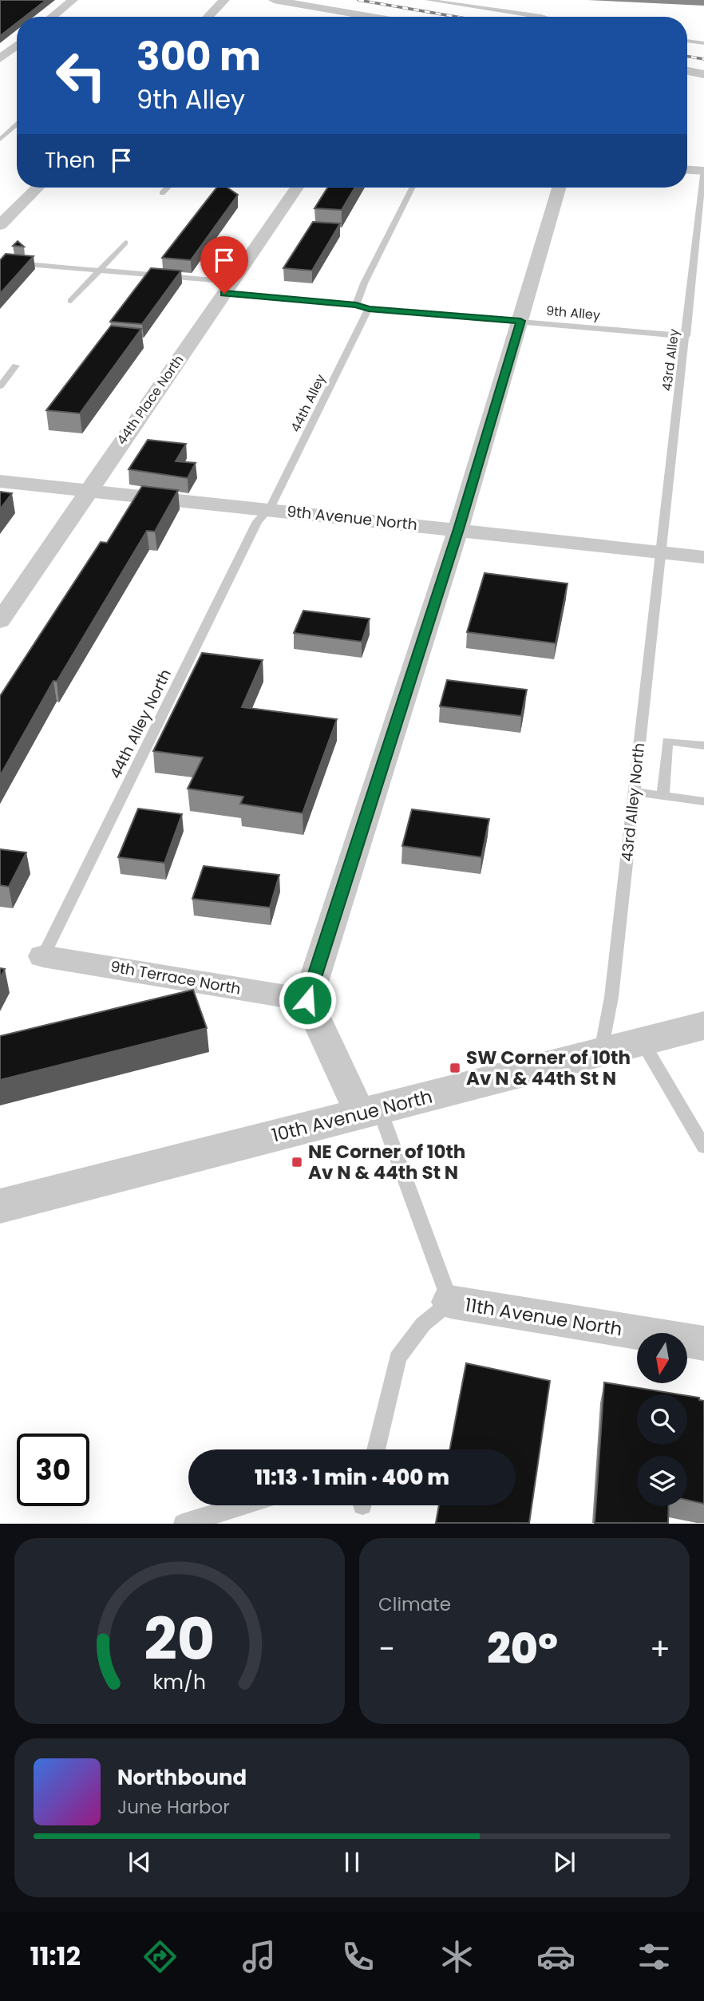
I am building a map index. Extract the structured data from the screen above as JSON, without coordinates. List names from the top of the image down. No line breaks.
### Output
{"streets":{"street":["44th Place North","9th Avenue North","9th Terrace North","10th Avenue North","11th Avenue North"],"lane":["9th Alley","43rd Alley","44th Alley","44th Alley North","43rd Alley North"]},"crossings":[["9th Alley","43rd Alley"],["9th Alley","44th Place North"],["9th Alley","44th Alley"],["43rd Alley","9th Avenue North"],["43rd Alley","43rd Alley North"],["44th Place North","9th Avenue North"],["44th Alley","9th Avenue North"],["44th Alley","44th Alley North"],["9th Avenue North","44th Alley North"],["9th Avenue North","43rd Alley North"],["44th Alley North","9th Terrace North"],["43rd Alley North","10th Avenue North"]],"places":{"transit":["SW Corner of 10th Av N & 44th St N","NE Corner of 10th Av N & 44th St N"]},"north":"bottom","page":{"turn":["300 m","9th Alley"],"then":"Then","limit":"30","trip":"11:13 · 1 min · 400 m","tile":"Climate","heat":["−","20°","+"],"song":["Northbound","June Harbor"],"tabs":"11:12","gauge":["20","km/h"]}}
